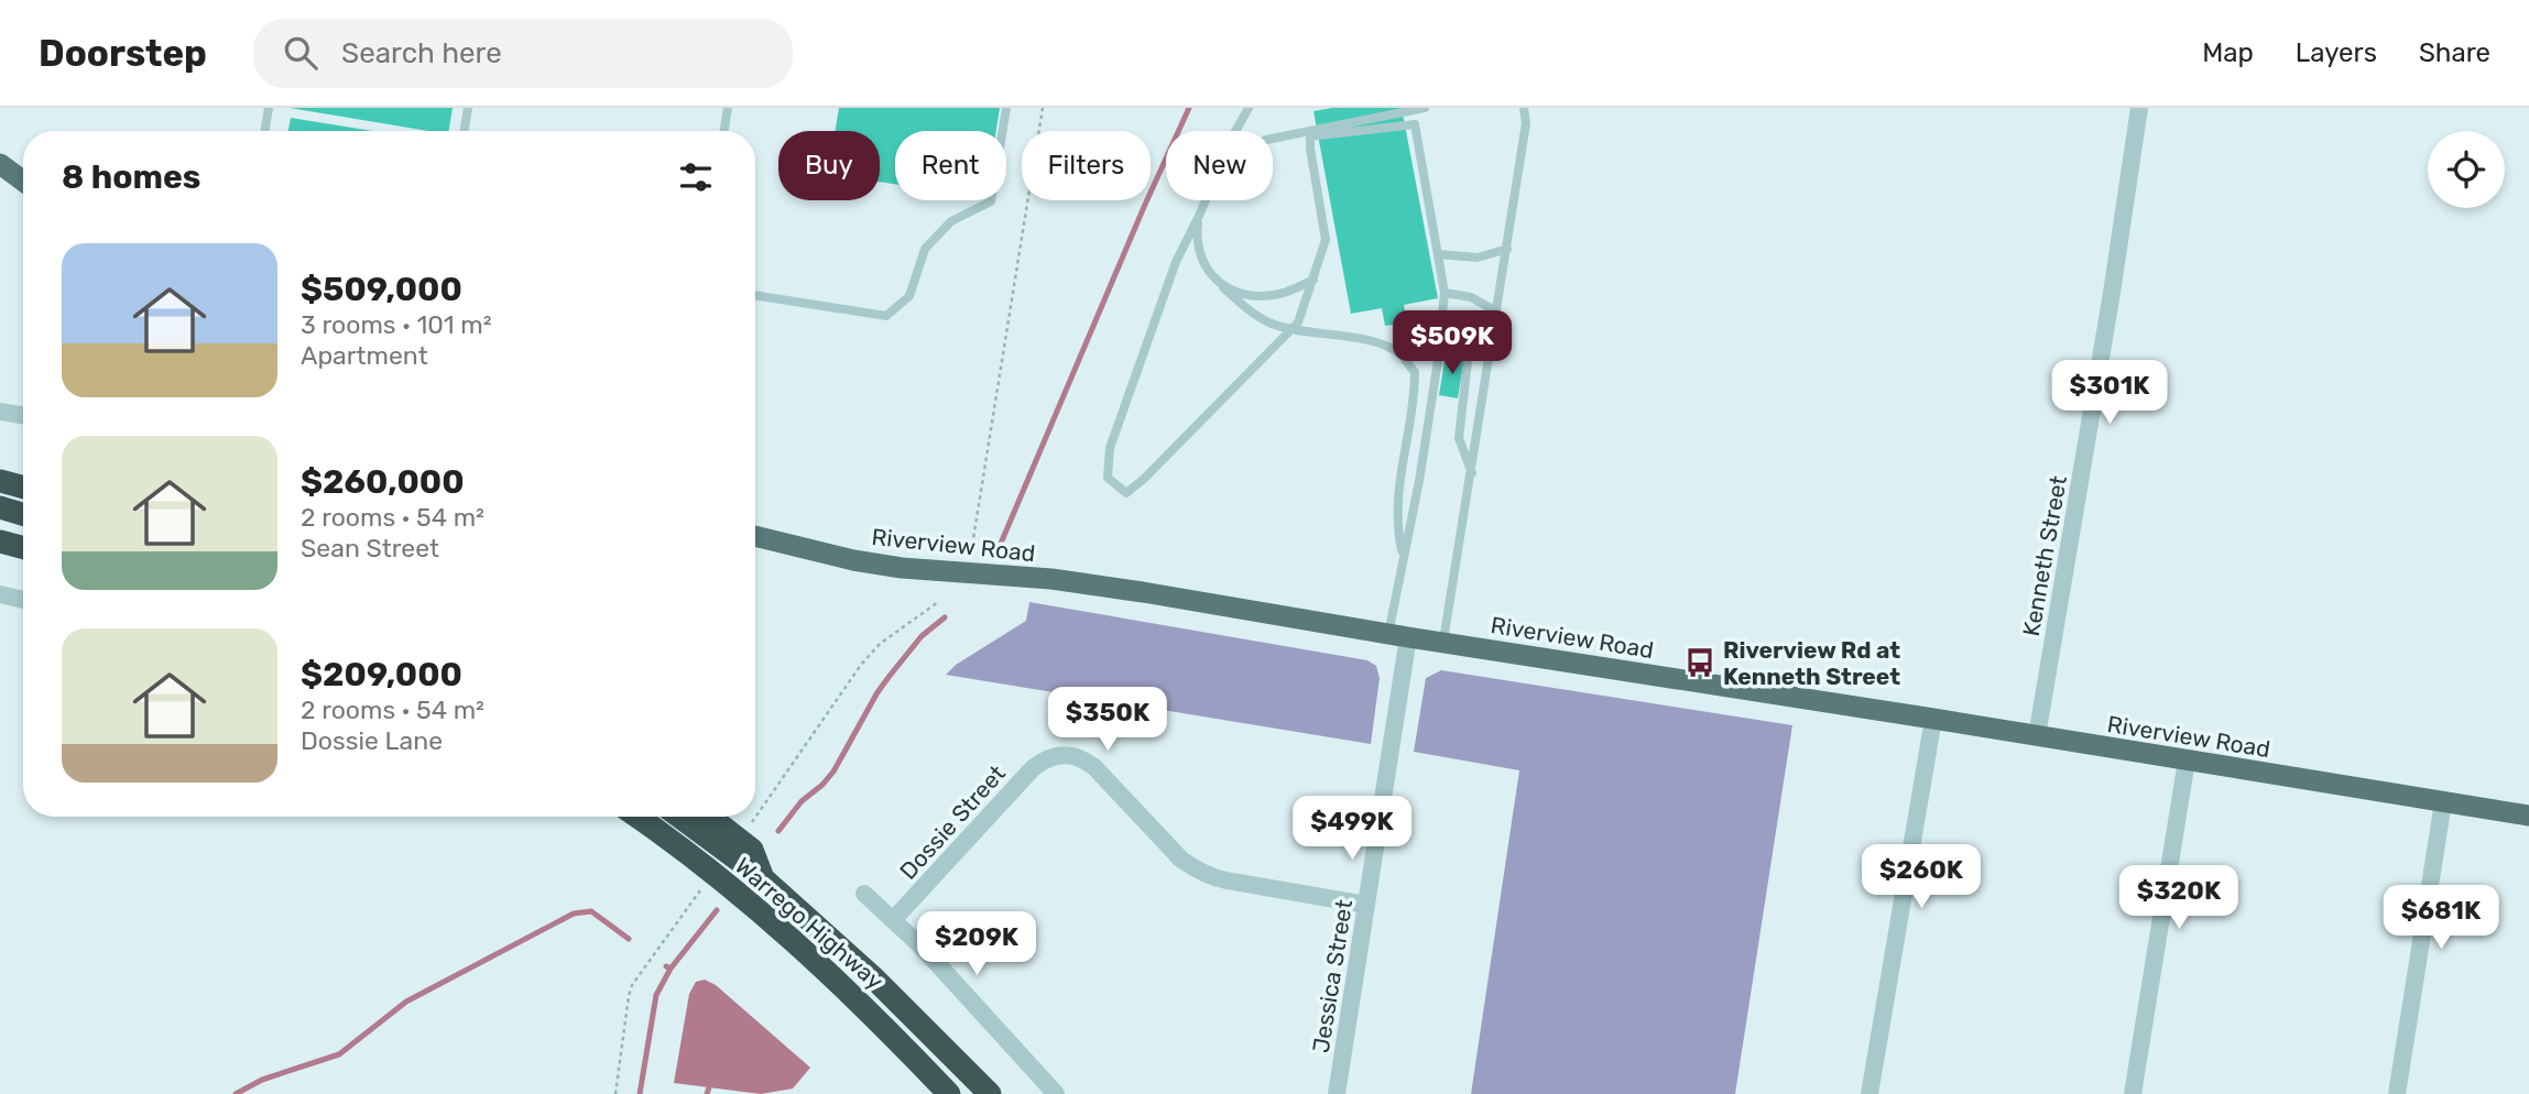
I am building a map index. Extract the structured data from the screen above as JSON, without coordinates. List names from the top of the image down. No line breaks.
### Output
{"streets":{"highway":["Warrego Highway"],"main road":["Riverview Road"],"street":["Kenneth Street","Dossie Street","Jessica Street"]},"crossings":[["Riverview Road","Kenneth Street"],["Riverview Road","Jessica Street"],["Dossie Street","Jessica Street"]],"places":{"bus stop":["Riverview Rd at Kenneth Street"]},"page":{"header":"Doorstep","search":"Search here","nav":["Map","Layers","Share"],"chip":["Buy","Rent","Filters","New"],"heading":"8 homes","list":[{"name":"$509,000","note":"3 rooms · 101 m² · Apartment"},{"name":"$260,000","note":"2 rooms · 54 m² · Sean Street"},{"name":"$209,000","note":"2 rooms · 54 m² · Dossie Lane"}],"price":["$509K","$301K","$350K","$499K","$260K","$320K","$681K","$209K"]}}
